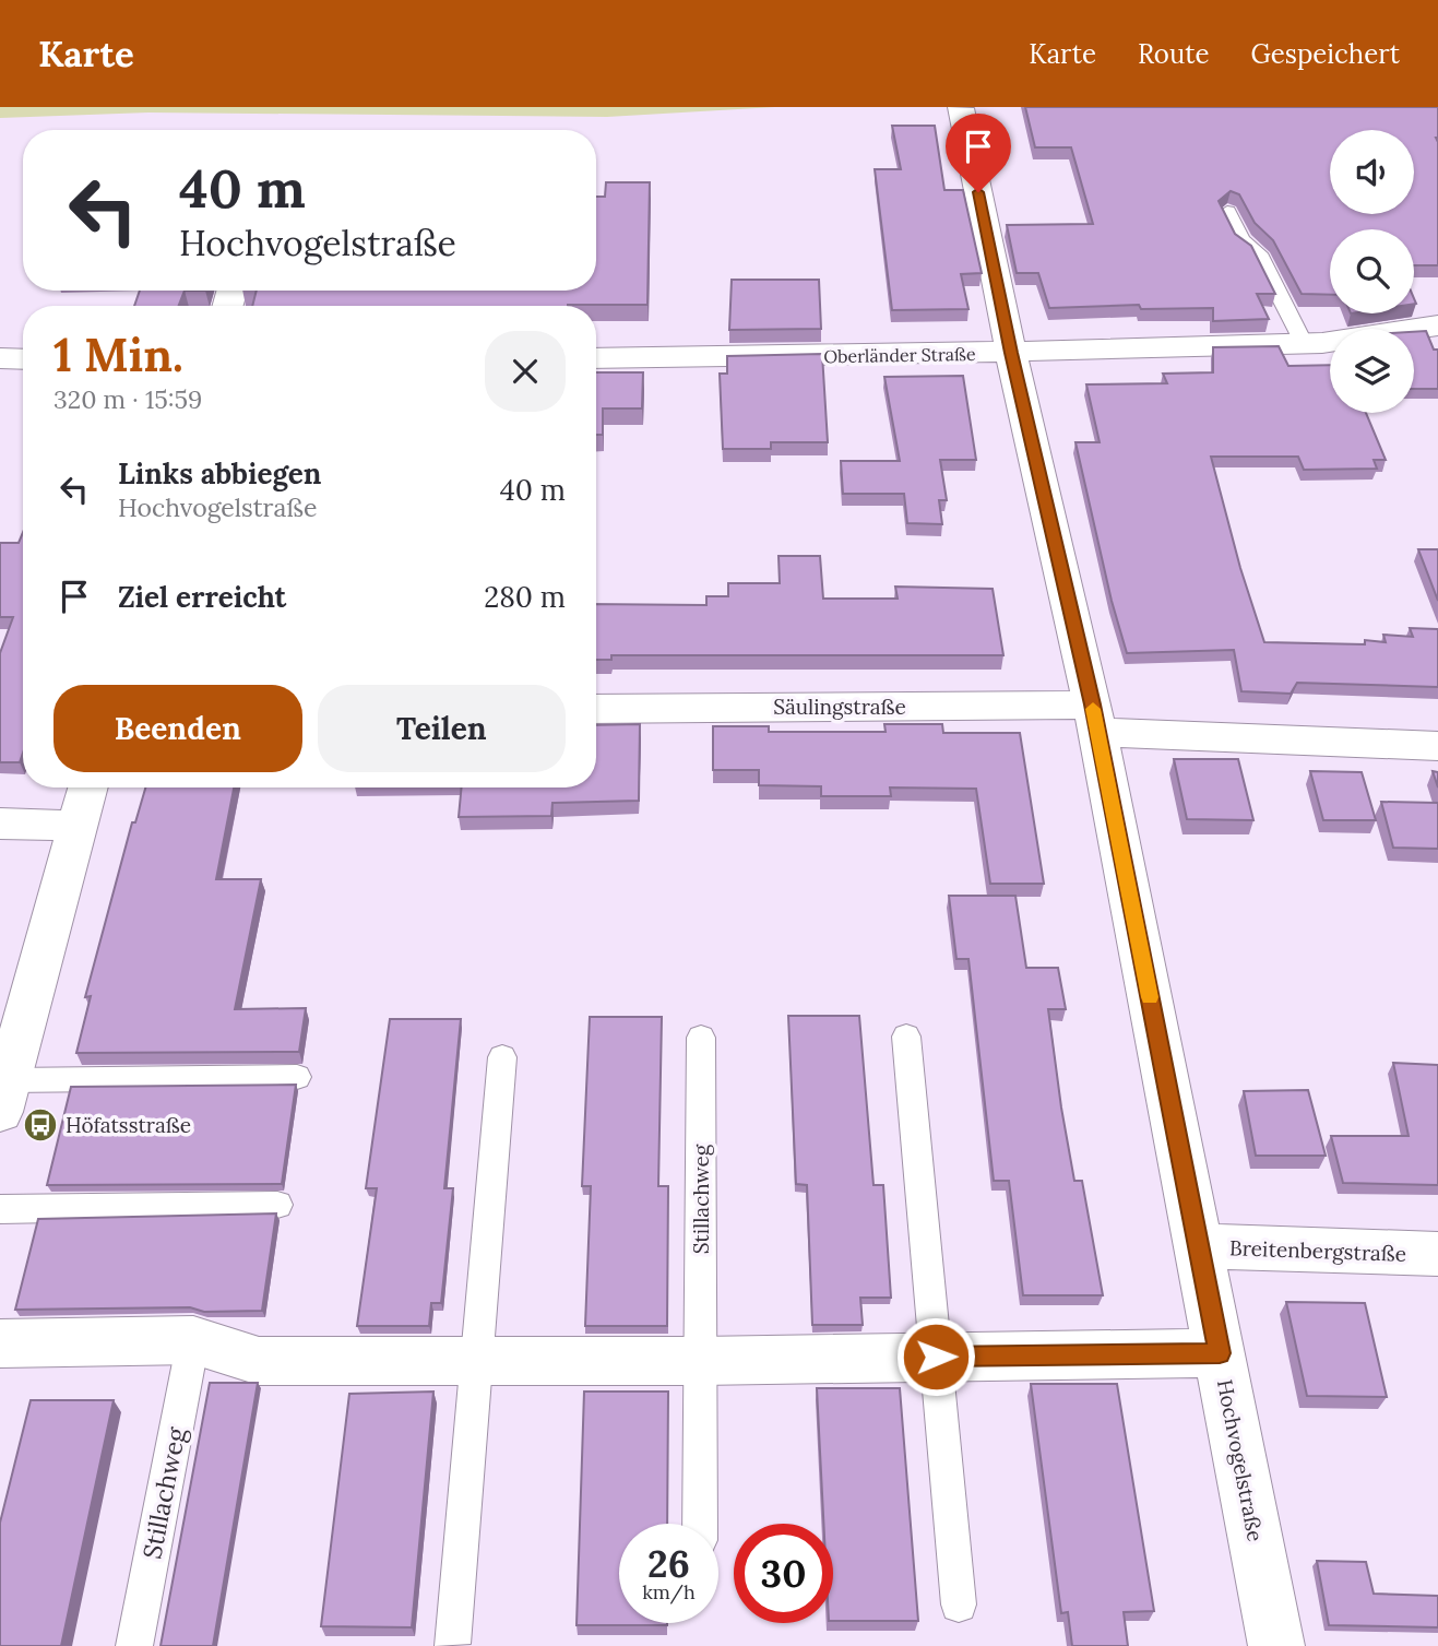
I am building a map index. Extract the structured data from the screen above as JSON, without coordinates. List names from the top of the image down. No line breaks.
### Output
{"streets":{"street":["Oberländer Straße","Säulingstraße","Breitenbergstraße","Hochvogelstraße"],"lane":["Stillachweg"]},"crossings":[["Oberländer Straße","Hochvogelstraße"],["Säulingstraße","Hochvogelstraße"],["Breitenbergstraße","Hochvogelstraße"]],"places":{"bus stop":["Höfatsstraße"]},"page":{"header":"Karte","nav":["Karte","Route","Gespeichert"],"turn":["40 m","Hochvogelstraße"],"heading":["1 Min.","320 m · 15:59"],"list":[{"name":"Links abbiegen","note":"Hochvogelstraße","value":"40 m"},{"name":"Ziel erreicht","value":"280 m"}],"buttons":["Beenden","Teilen"],"speed":"26 km/h","limit":"30"}}
